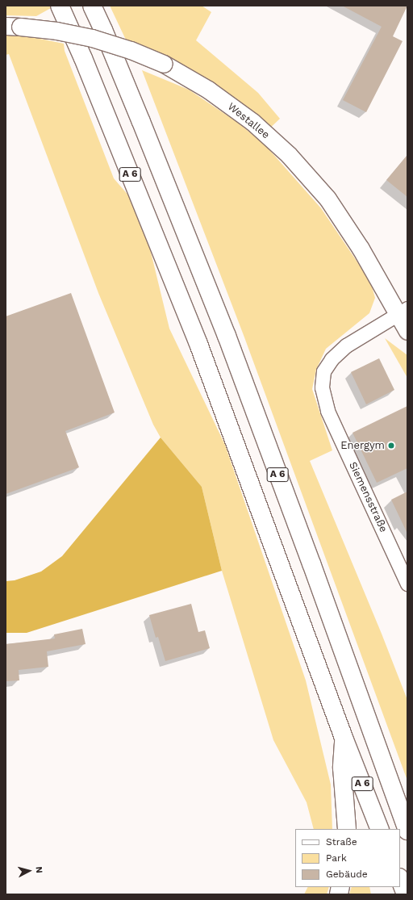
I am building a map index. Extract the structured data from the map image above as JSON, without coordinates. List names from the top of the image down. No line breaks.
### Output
{"streets":{"highway":["A 6"],"main road":["Westallee"],"street":["Siemensstraße"]},"crossings":[["Westallee","Siemensstraße"]],"places":["Energym"],"legend":["Straße","Park","Gebäude"],"north":"right"}
